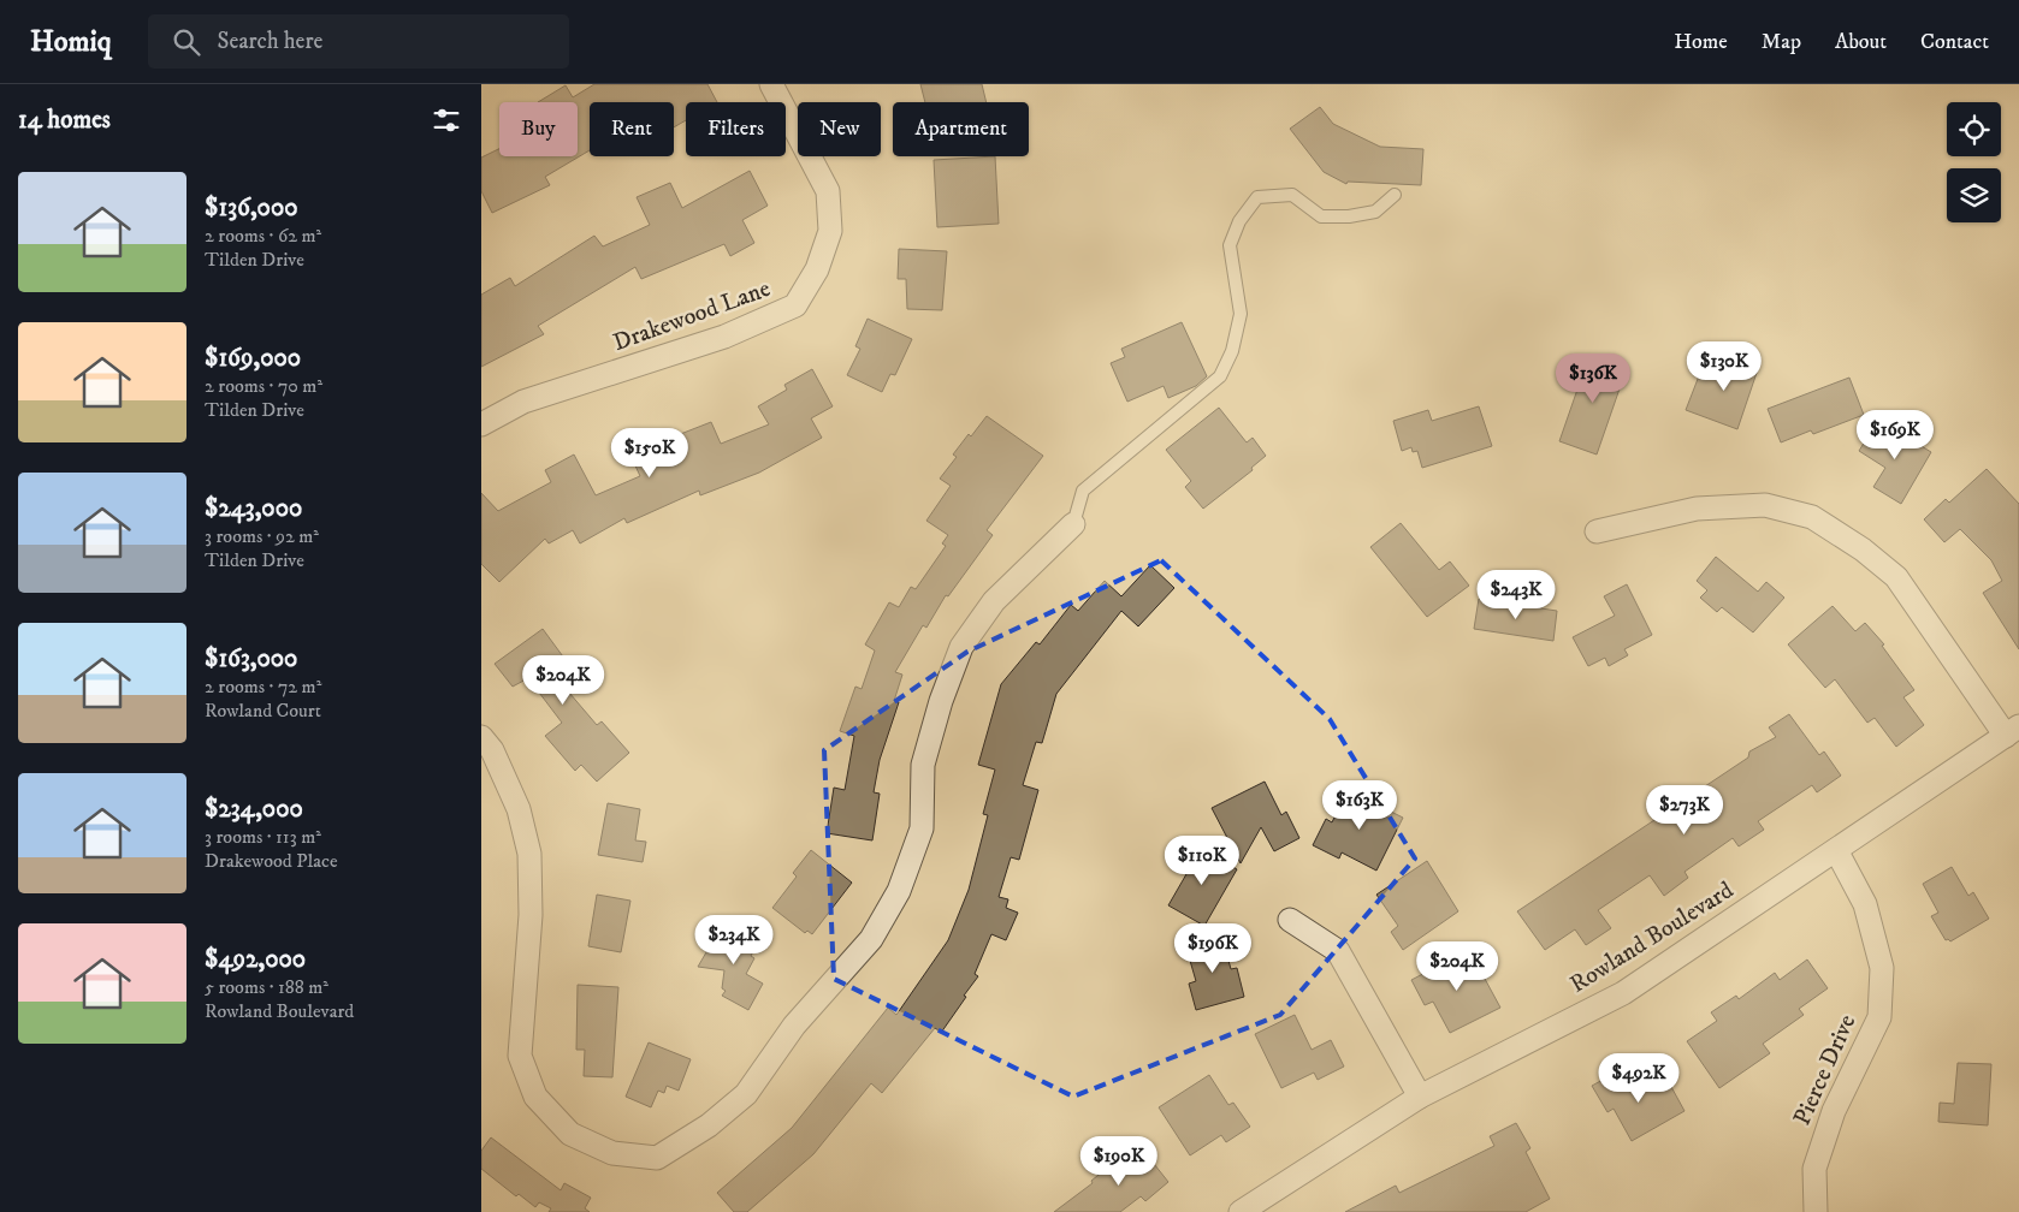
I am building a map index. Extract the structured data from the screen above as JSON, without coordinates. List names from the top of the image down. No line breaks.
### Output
{"streets":{"street":["Drakewood Lane","Rowland Boulevard","Pierce Drive"]},"crossings":[["Rowland Boulevard","Pierce Drive"]],"page":{"header":"Homiq","search":"Search here","nav":["Home","Map","About","Contact"],"heading":"14 homes","chip":["Buy","Rent","Filters","New","Apartment"],"list":[{"name":"$136,000","note":"2 rooms · 62 m² · Tilden Drive"},{"name":"$169,000","note":"2 rooms · 70 m² · Tilden Drive"},{"name":"$243,000","note":"3 rooms · 92 m² · Tilden Drive"},{"name":"$163,000","note":"2 rooms · 72 m² · Rowland Court"},{"name":"$234,000","note":"3 rooms · 113 m² · Drakewood Place"},{"name":"$492,000","note":"5 rooms · 188 m² · Rowland Boulevard"}],"price":["$130K","$136K","$169K","$150K","$243K","$204K","$163K","$273K","$110K","$234K","$196K","$204K","$492K","$190K"]}}
